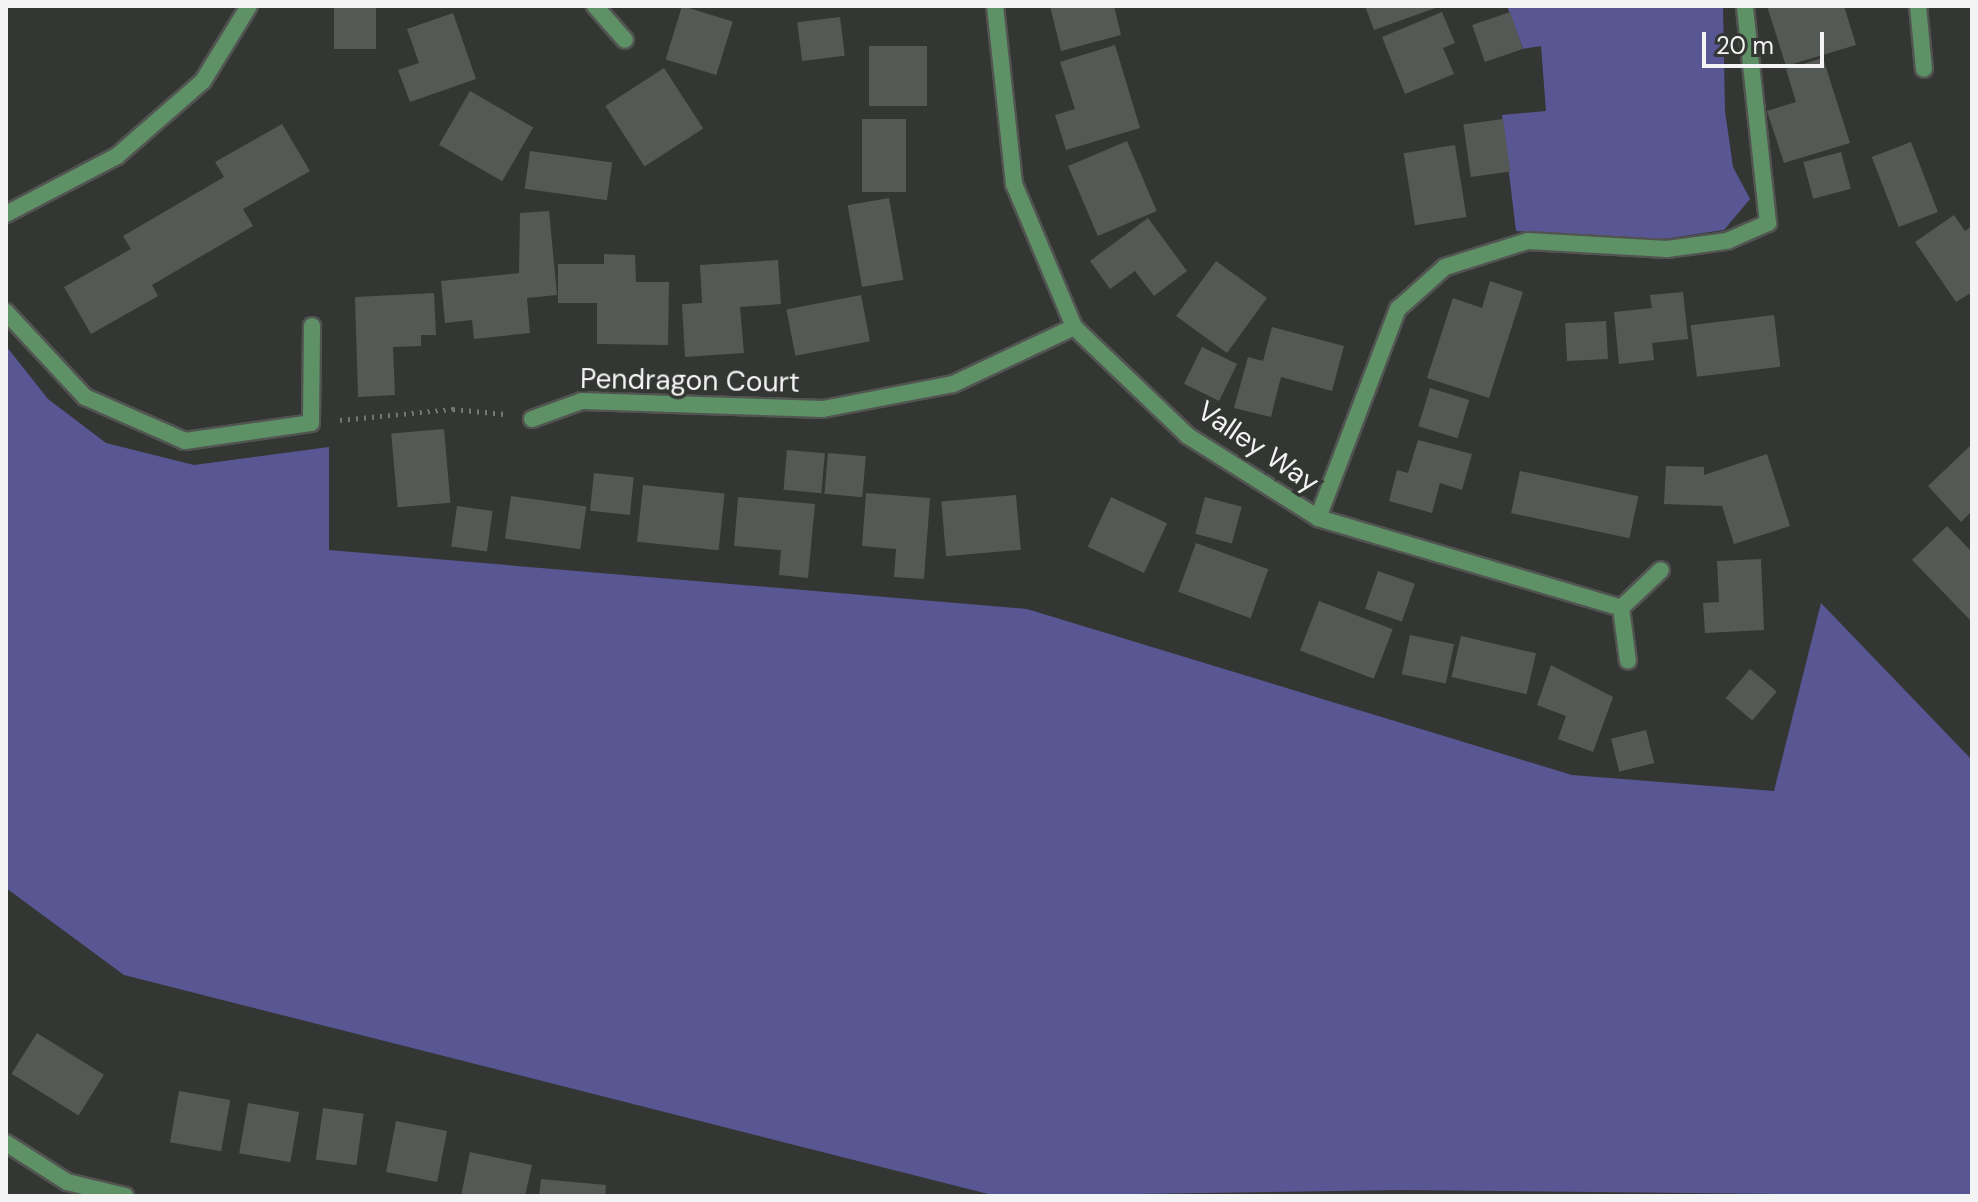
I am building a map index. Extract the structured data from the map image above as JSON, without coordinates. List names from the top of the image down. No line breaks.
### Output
{"streets":{"street":["Pendragon Court","Valley Way"]},"crossings":[["Pendragon Court","Valley Way"]],"scale_bar":"20 m"}
